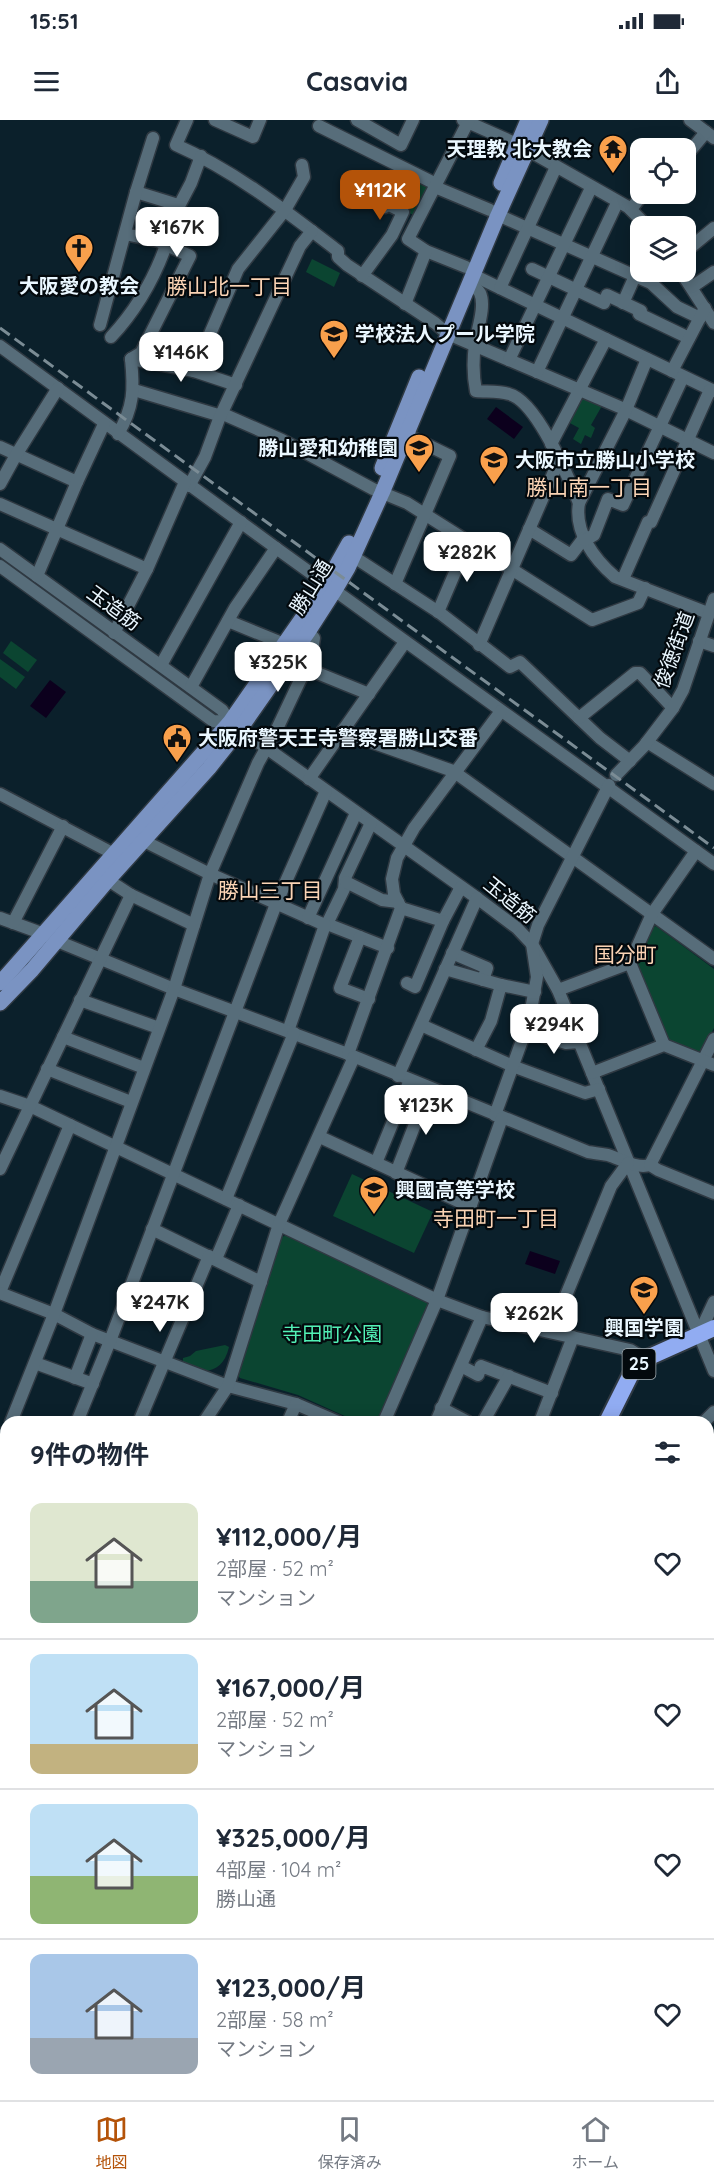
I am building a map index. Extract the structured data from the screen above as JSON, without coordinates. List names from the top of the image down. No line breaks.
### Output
{"streets":{"highway":["25"],"main road":["勝山通"],"street":["玉造筋","俊徳街道"]},"crossings":[["勝山通","玉造筋"],["玉造筋","俊徳街道"],["玉造筋","25"]],"districts":["勝山北一丁目","勝山南一丁目","勝山三丁目","国分町","寺田町一丁目"],"parks":["寺田町公園"],"places":{"temple":["天理教 北大教会"],"church":["大阪愛の教会"],"school or university":["学校法人プール学院","勝山愛和幼稚園","大阪市立勝山小学校","興國高等学校","興国学園"],"public building":["大阪府警天王寺警察署勝山交番"]},"page":{"status":"15:51","header":"Casavia","price":["¥112K","¥167K","¥146K","¥282K","¥325K","¥294K","¥123K","¥247K","¥262K"],"heading":"9件の物件","list":[{"name":"¥112,000/月","note":"2部屋 · 52 m² · マンション"},{"name":"¥167,000/月","note":"2部屋 · 52 m² · マンション"},{"name":"¥325,000/月","note":"4部屋 · 104 m² · 勝山通"},{"name":"¥123,000/月","note":"2部屋 · 58 m² · マンション"}],"tabs":["地図","保存済み","ホーム"]}}
